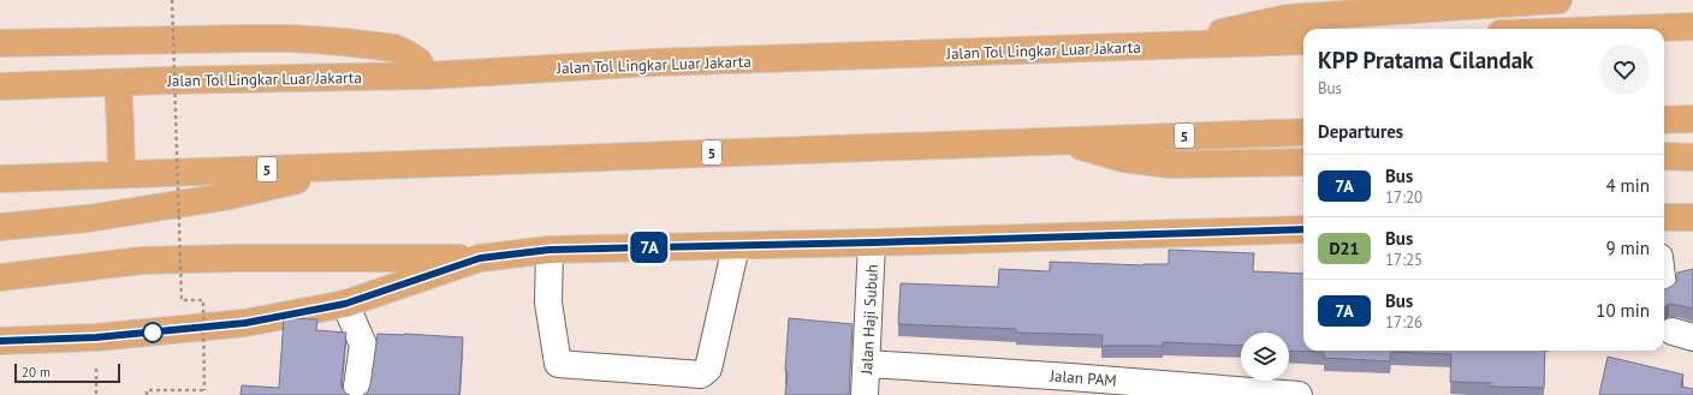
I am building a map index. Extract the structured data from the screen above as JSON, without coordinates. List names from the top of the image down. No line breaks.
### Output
{"streets":{"highway":["Jalan Tol Lingkar Luar Jakarta","5"],"street":["Jalan Haji Subuh","Jalan PAM"]},"crossings":[["Jalan Haji Subuh","Jalan PAM"]],"lines":["bus line 7A"],"scale_bar":"20 m","page":{"on_map":"7A","heading":[["KPP Pratama Cilandak","Bus"],"Departures"],"list":[{"mark":"7A","name":"Bus","note":"17:20","value":"4 min"},{"mark":"D21","name":"Bus","note":"17:25","value":"9 min"},{"mark":"7A","name":"Bus","note":"17:26","value":"10 min"}],"scale":"20 m"}}
